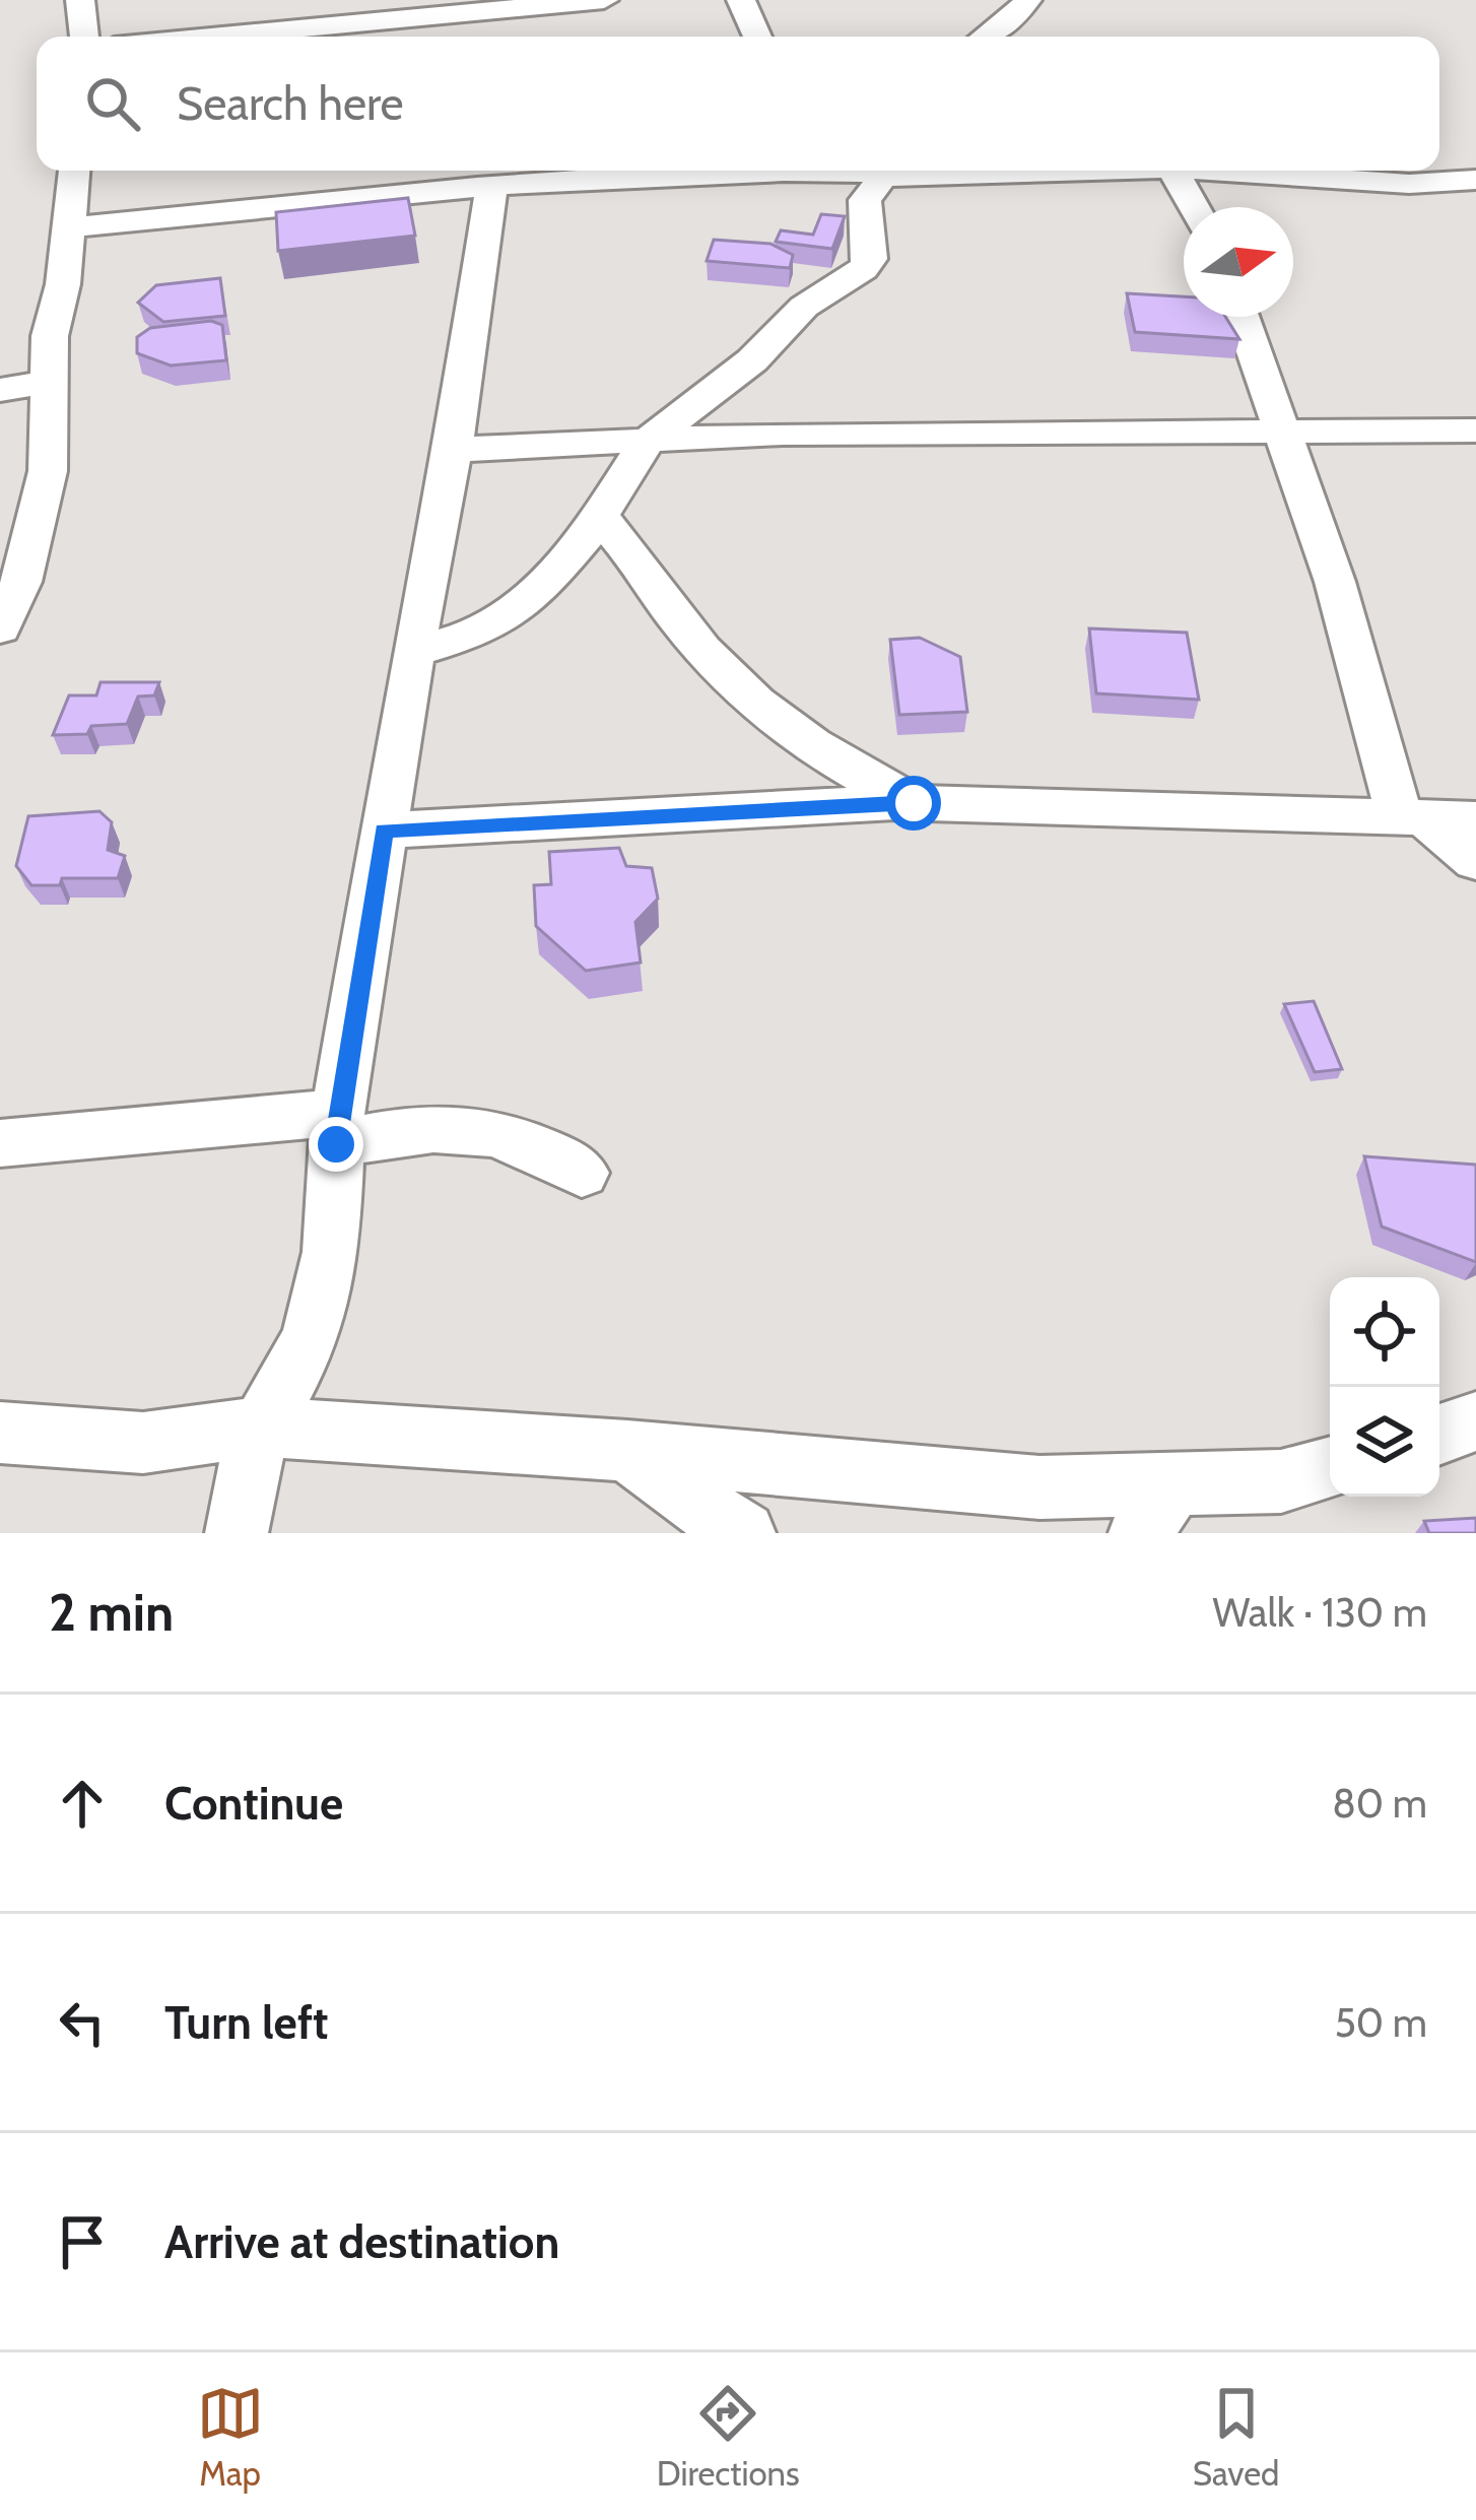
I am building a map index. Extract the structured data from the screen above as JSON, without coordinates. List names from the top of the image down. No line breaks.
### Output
{"north":"right","page":{"search":"Search here","heading":["2 min","Walk · 130 m"],"list":[["Continue","80 m"],["Turn left","50 m"],"Arrive at destination"],"nav":["Map","Directions","Saved"]}}
